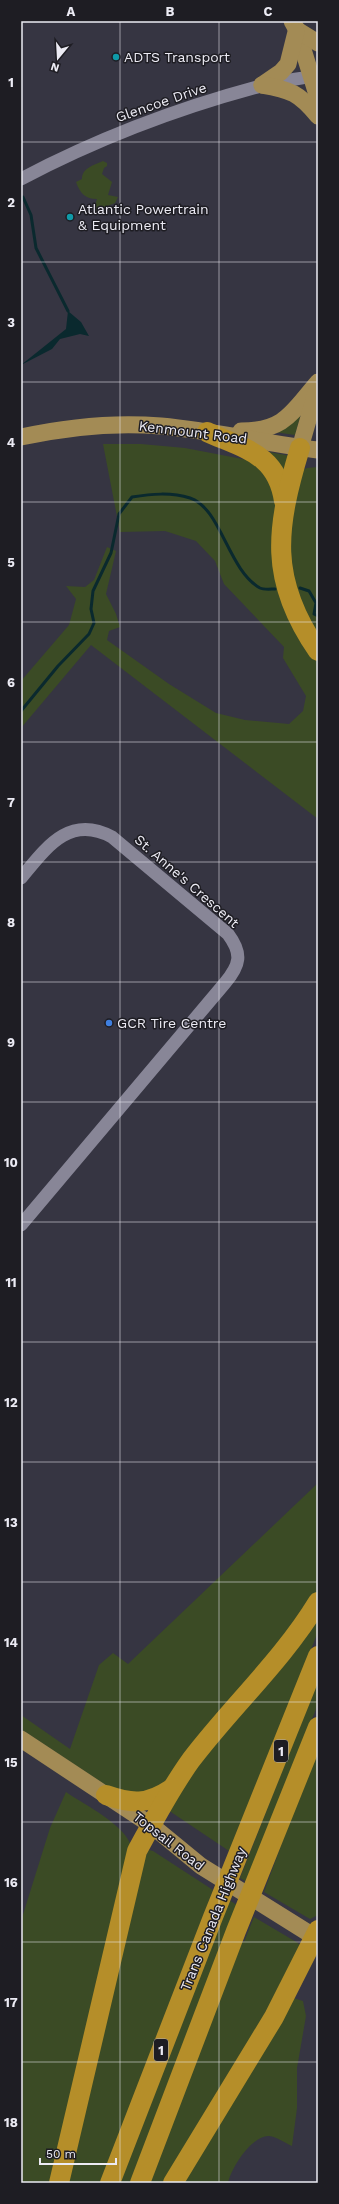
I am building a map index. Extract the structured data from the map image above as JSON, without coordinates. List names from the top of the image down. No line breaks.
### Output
{"streets":{"highway":["1","Trans Canada Highway"],"main road":["Kenmount Road","Topsail Road"],"street":["Glencoe Drive","St. Anne's Crescent"]},"places":["ADTS Transport","Atlantic Powertrain & Equipment","GCR Tire Centre"],"scale_bar":"50 m","north":"bottom","grid":{"columns":["A","B","C"],"rows":["1","2","3","4","5","6","7","8","9","10","11","12","13","14","15","16","17","18"]}}
